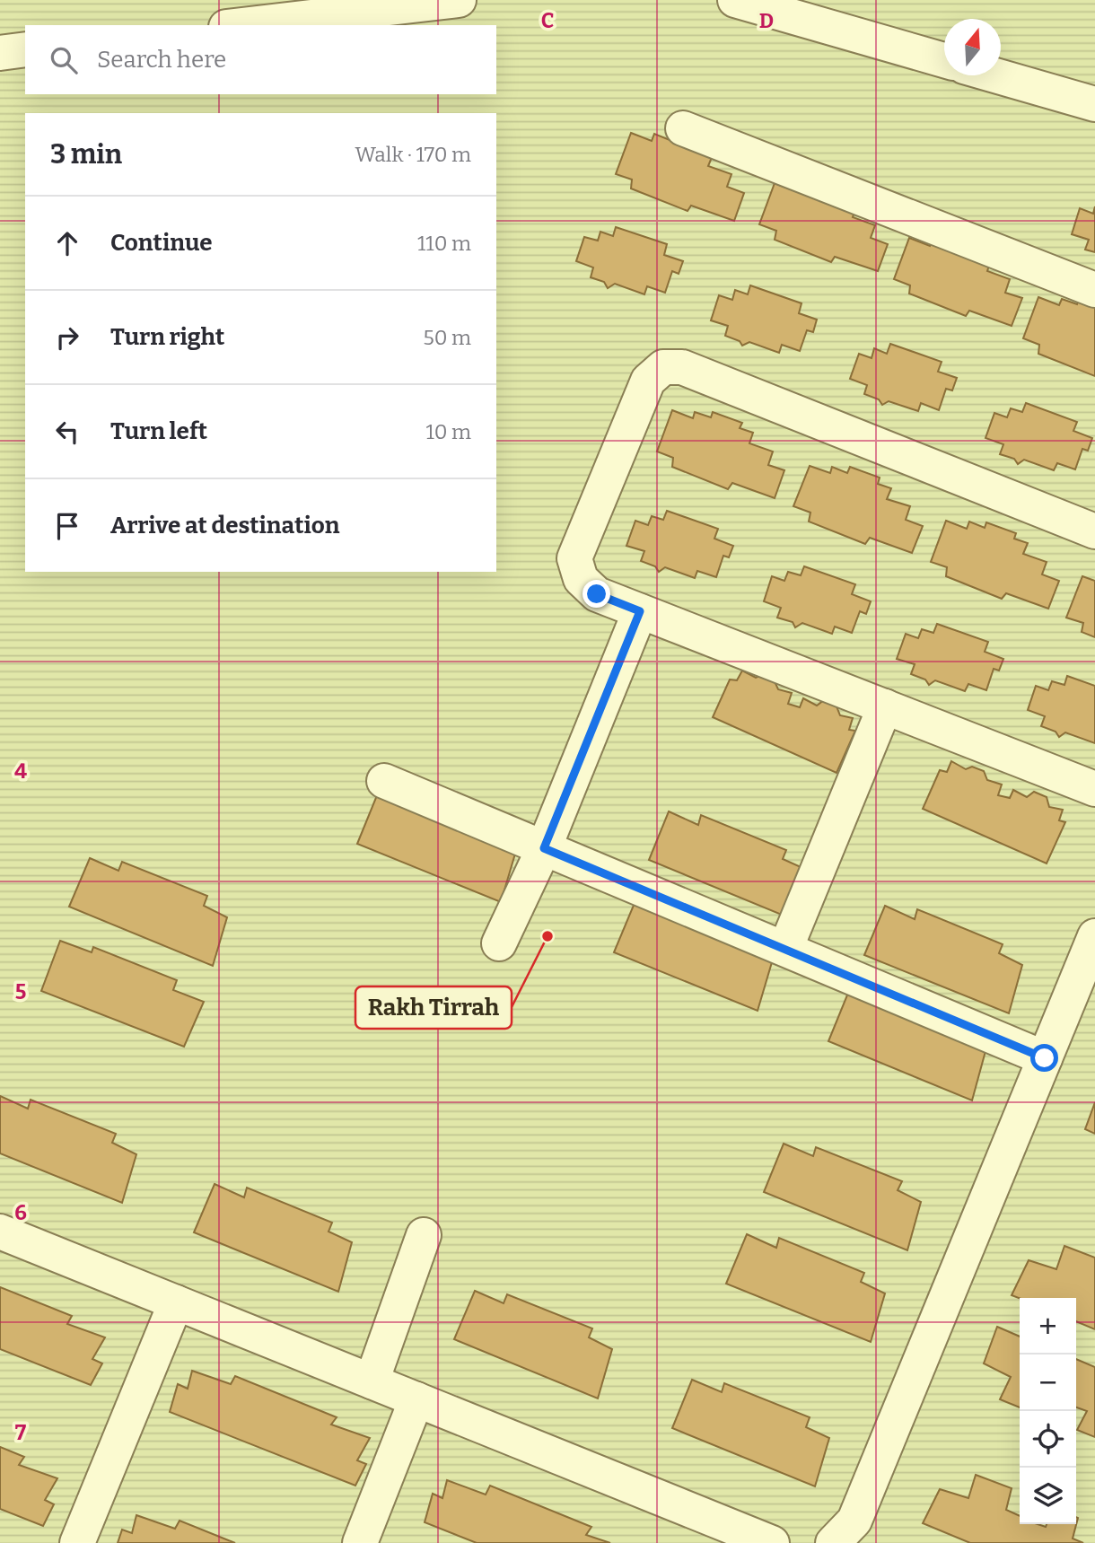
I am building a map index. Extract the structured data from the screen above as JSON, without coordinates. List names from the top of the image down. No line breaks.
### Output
{"places":["Rakh Tirrah"],"north":"top","page":{"search":"Search here","heading":["3 min","Walk · 170 m"],"list":[["Continue","110 m"],["Turn right","50 m"],["Turn left","10 m"],"Arrive at destination"],"map_buttons":["+","−"]},"grid":{"columns":["C","D"],"rows":["4","5","6","7"]}}
